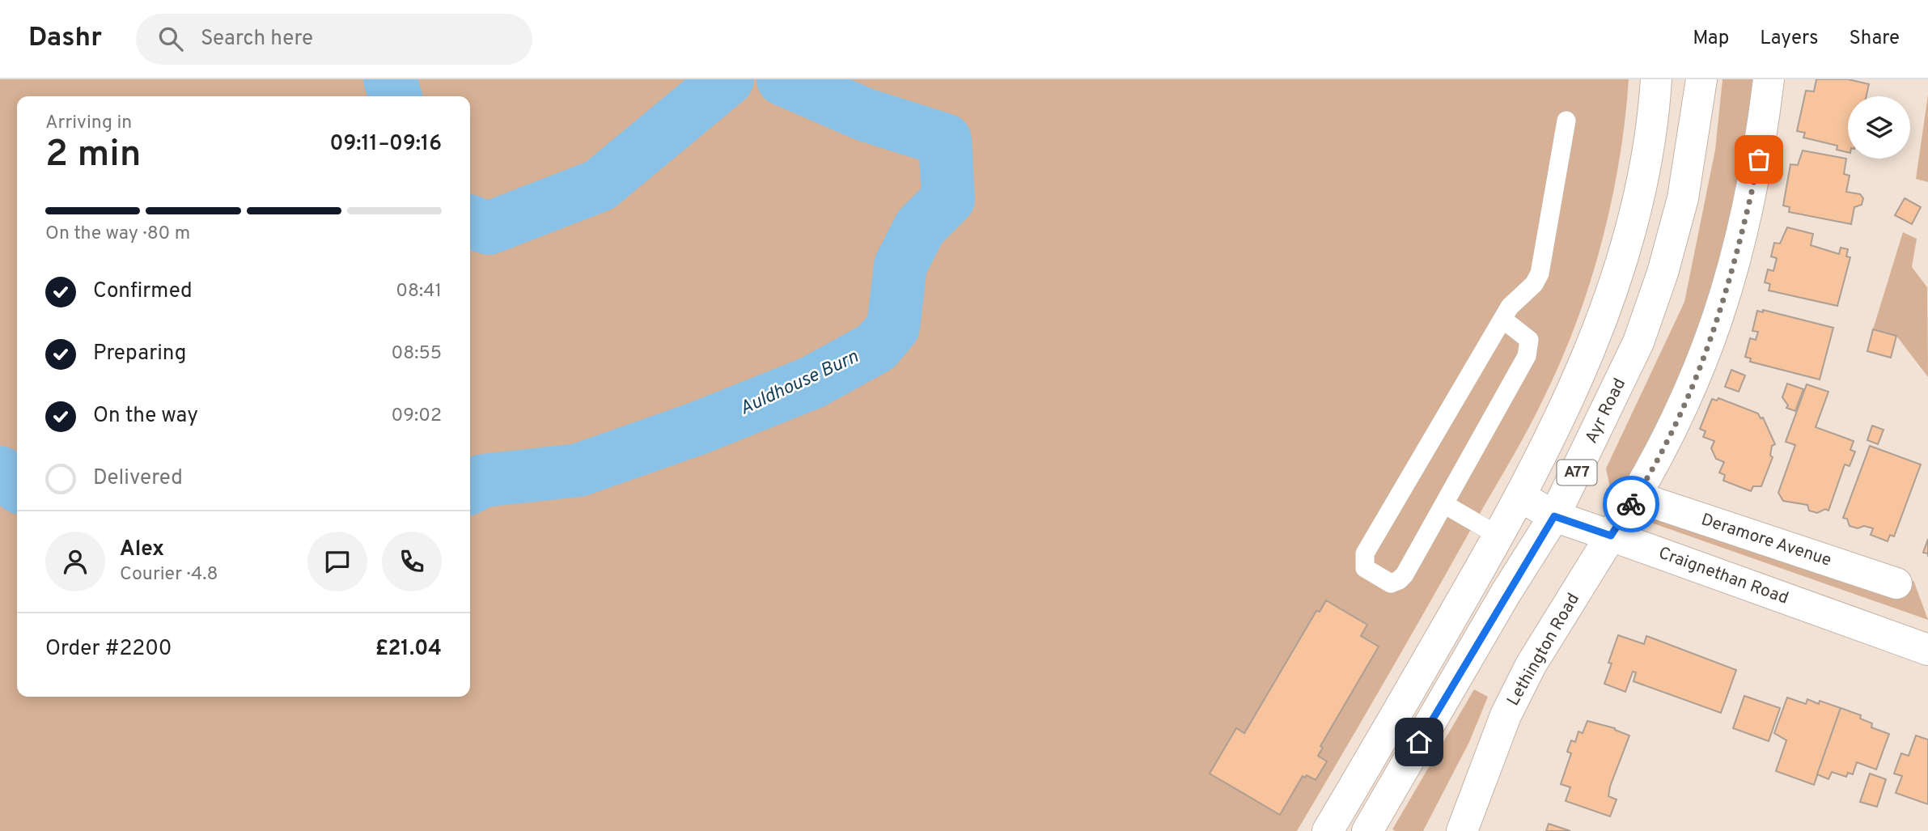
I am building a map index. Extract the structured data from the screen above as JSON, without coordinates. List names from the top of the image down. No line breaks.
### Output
{"streets":{"main road":["Ayr Road","A77","Deramore Avenue","Craignethan Road","Lethington Road"]},"crossings":[["Ayr Road","Craignethan Road"],["A77","Craignethan Road"],["Craignethan Road","Lethington Road"]],"water":["Auldhouse Burn"],"page":{"header":"Dashr","search":"Search here","nav":["Map","Layers","Share"],"heading":["2 min","Arriving in","09:11–09:16"],"panel":["Alex","Courier · 4.8","Order #2200","£21.04"],"bar":"On the way · 80 m","list":[["Confirmed","08:41"],["Preparing","08:55"],["On the way","09:02"],"Delivered"]}}
